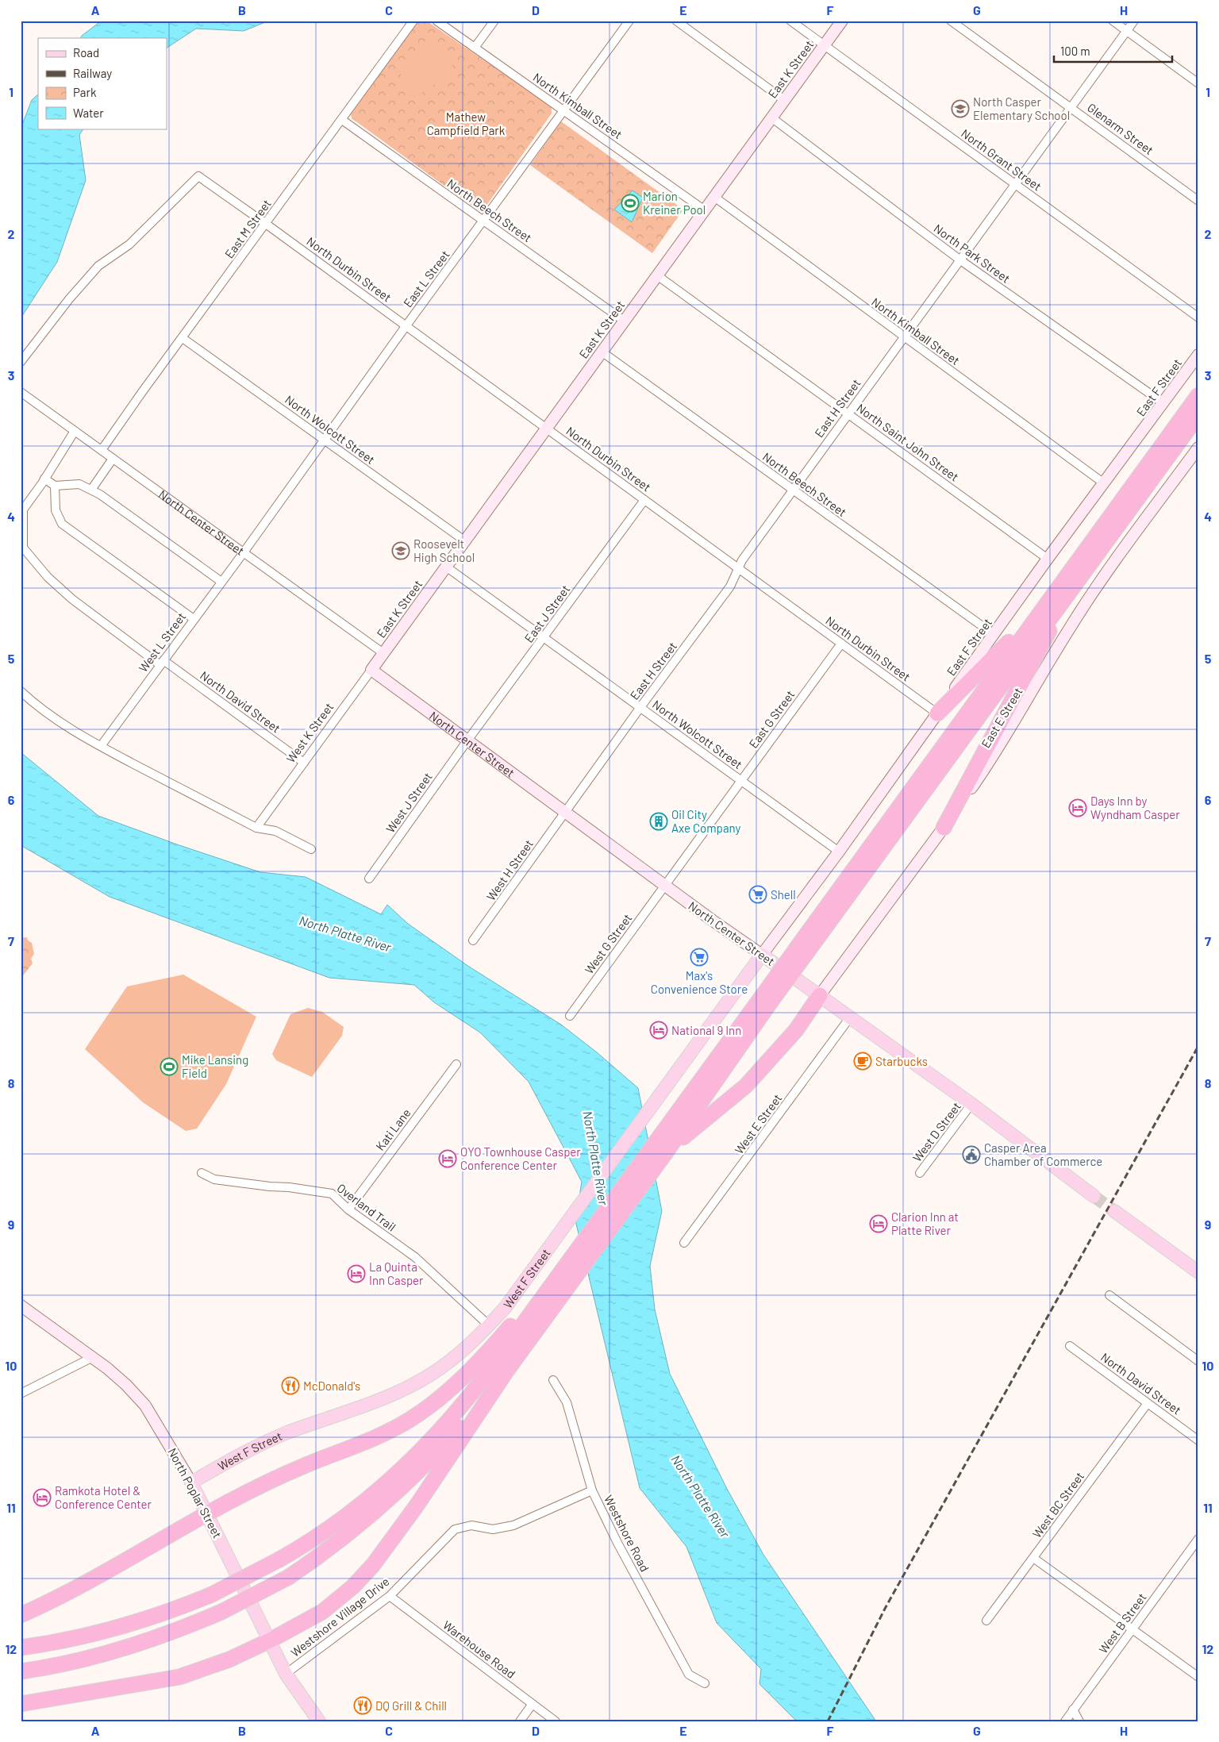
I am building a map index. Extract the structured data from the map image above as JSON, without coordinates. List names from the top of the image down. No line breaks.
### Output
{"streets":{"main road":["East K Street","East F Street","North Center Street","East E Street","West K Street","West F Street","North Poplar Street"],"street":["North Kimball Street","Glenarm Street","North Grant Street","North Beech Street","East M Street","North Park Street","North Durbin Street","East L Street","East H Street","North Wolcott Street","North Saint John Street","East J Street","West L Street","North David Street","East G Street","West J Street","West H Street","West G Street","West E Street","Kati Lane","West D Street","Overland Trail","West BC Street","Westshore Road","Westshore Village Drive","West B Street","Warehouse Road"]},"crossings":[["East K Street","North Kimball Street"],["East K Street","North Grant Street"],["East K Street","North Beech Street"],["East K Street","North Park Street"],["East K Street","North Durbin Street"],["East K Street","North Wolcott Street"],["East K Street","North Saint John Street"],["East K Street","North Center Street"],["East K Street","West K Street"],["North Kimball Street","East L Street"],["North Kimball Street","East F Street"],["North Kimball Street","East H Street"],["Glenarm Street","East H Street"],["North Grant Street","East H Street"],["North Beech Street","East M Street"],["North Beech Street","East L Street"],["North Beech Street","East F Street"],["North Beech Street","East H Street"],["East M Street","North Durbin Street"],["East M Street","North Wolcott Street"],["East M Street","North Center Street"],["North Park Street","East F Street"],["North Park Street","East H Street"],["North Durbin Street","East L Street"],["North Durbin Street","East F Street"],["North Durbin Street","East H Street"],["North Durbin Street","East J Street"],["North Durbin Street","East G Street"],["East L Street","North Wolcott Street"],["East L Street","North Center Street"],["East L Street","West L Street"],["East F Street","North Wolcott Street"],["East F Street","North Saint John Street"],["East F Street","North Center Street"],["East F Street","West F Street"],["East H Street","North Wolcott Street"],["East H Street","North Saint John Street"],["East H Street","North Center Street"],["East H Street","West H Street"],["North Wolcott Street","East J Street"],["North Wolcott Street","East G Street"],["North Center Street","East J Street"],["North Center Street","West L Street"],["North Center Street","North David Street"],["North Center Street","East E Street"],["North Center Street","East G Street"],["North Center Street","West K Street"],["North Center Street","West J Street"],["North Center Street","West H Street"],["North Center Street","West G Street"],["North Center Street","West E Street"],["North Center Street","West D Street"],["North Center Street","West F Street"],["East J Street","West J Street"],["West L Street","North David Street"],["North David Street","West K Street"],["North David Street","West BC Street"],["East G Street","West G Street"],["Kati Lane","Overland Trail"],["Overland Trail","West F Street"],["West F Street","North Poplar Street"],["North Poplar Street","Westshore Village Drive"],["Westshore Road","Westshore Village Drive"],["Westshore Village Drive","Warehouse Road"]],"water":["North Platte River"],"parks":["Mathew Campfield Park"],"places":{"school or university":["North Casper Elementary School","Roosevelt High School"],"sports":["Marion Kreiner Pool","Mike Lansing Field"],"hotel":["Days Inn by Wyndham Casper","National 9 Inn","OYO Townhouse Casper Conference Center","Clarion Inn at Platte River","La Quinta Inn Casper","Ramkota Hotel & Conference Center"],"building":["Oil City Axe Company"],"supermarket":["Shell","Max's Convenience Store"],"cafe":["Starbucks"],"public building":["Casper Area Chamber of Commerce"],"restaurant":["McDonald's","DQ Grill & Chill"]},"legend":["Road","Railway","Park","Water"],"scale_bar":"100 m","grid":{"columns":["A","B","C","D","E","F","G","H"],"rows":["1","2","3","4","5","6","7","8","9","10","11","12"]}}
